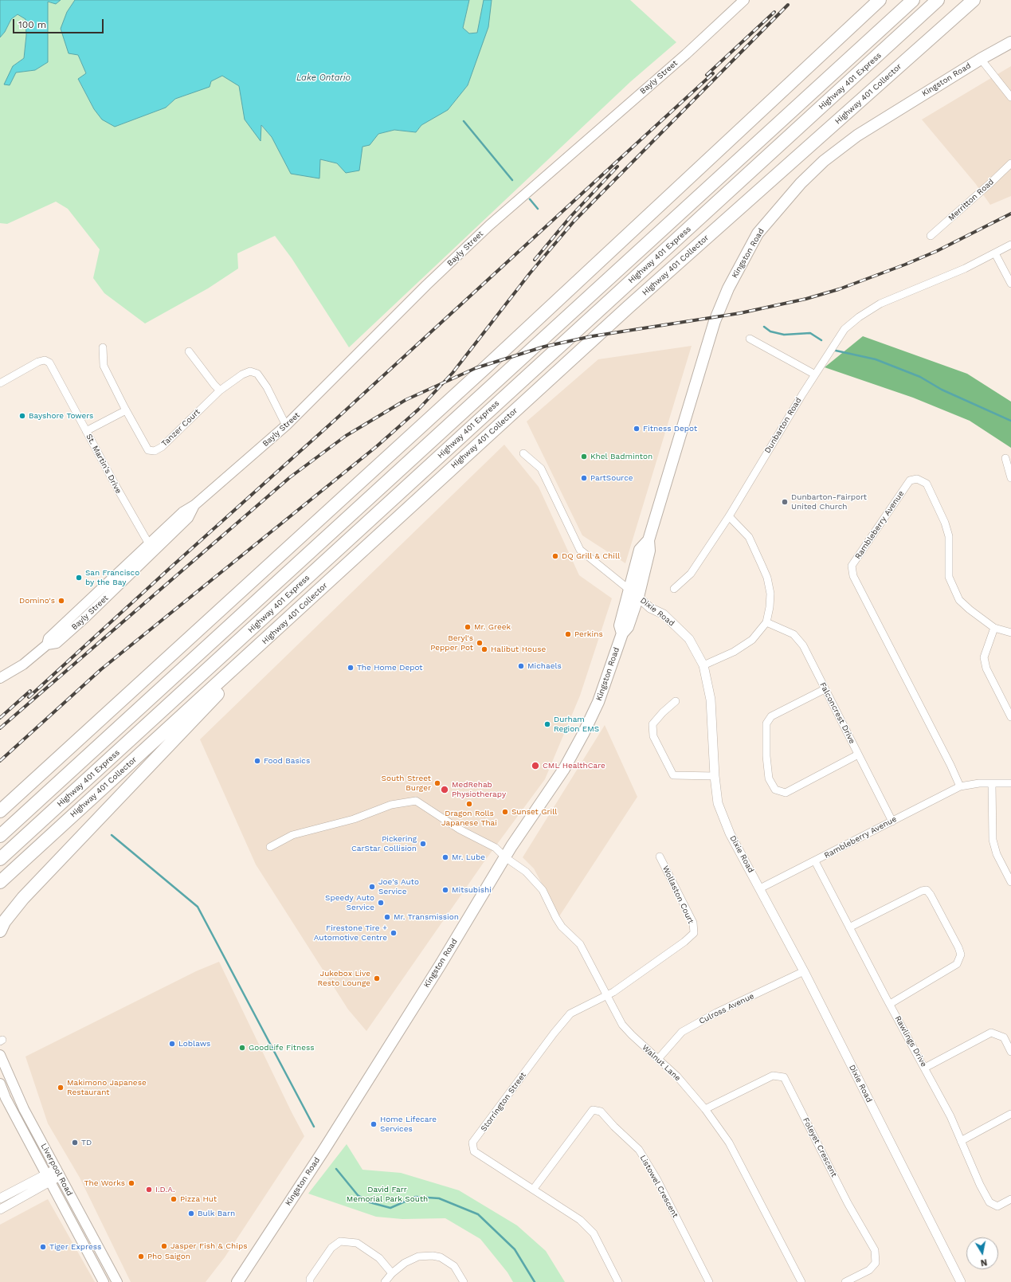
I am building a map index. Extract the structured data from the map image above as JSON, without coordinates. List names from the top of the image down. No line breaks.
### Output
{"streets":{"highway":["Highway 401 Express","Highway 401 Collector"],"main road":["Bayly Street","Kingston Road","Liverpool Road"],"street":["Merritton Road","Dunbarton Road","Tanzer Court","St. Martin's Drive","Rambleberry Avenue","Dixie Road","Falconcrest Drive","Wollaston Court","Culross Avenue","Rawlings Drive","Walnut Lane","Storrington Street","Foleyet Crescent","Listowel Crescent"]},"crossings":[["Bayly Street","Tanzer Court"],["Bayly Street","St. Martin's Drive"],["Kingston Road","Dixie Road"],["Kingston Road","Walnut Lane"],["Rambleberry Avenue","Dixie Road"],["Rambleberry Avenue","Falconcrest Drive"],["Rambleberry Avenue","Rawlings Drive"],["Dixie Road","Culross Avenue"],["Wollaston Court","Storrington Street"],["Culross Avenue","Walnut Lane"],["Walnut Lane","Storrington Street"],["Walnut Lane","Foleyet Crescent"],["Storrington Street","Listowel Crescent"]],"water":["Lake Ontario"],"parks":["David Farr Memorial Park South"],"places":["Bayshore Towers","Fitness Depot","Khel Badminton","PartSource","Dunbarton-Fairport United Church","DQ Grill & Chill","San Francisco by the Bay","Domino's","Mr. Greek","Perkins","Beryl's Pepper Pot","Halibut House","Michaels","The Home Depot","Durham Region EMS","Food Basics","CML HealthCare","South Street Burger","MedRehab Physiotherapy","Dragon Rolls Japanese Thai","Sunset Grill","Pickering CarStar Collision","Mr. Lube","Joe's Auto Service","Mitsubishi","Speedy Auto Service","Mr. Transmission","Firestone Tire + Automotive Centre","Jukebox Live Resto Lounge","Loblaws","GoodLife Fitness","Makimono Japanese Restaurant","Home Lifecare Services","TD","The Works","I.D.A.","Pizza Hut","Bulk Barn","Jasper Fish & Chips","Tiger Express","Pho Saigon"],"scale_bar":"100 m","north":"bottom"}
